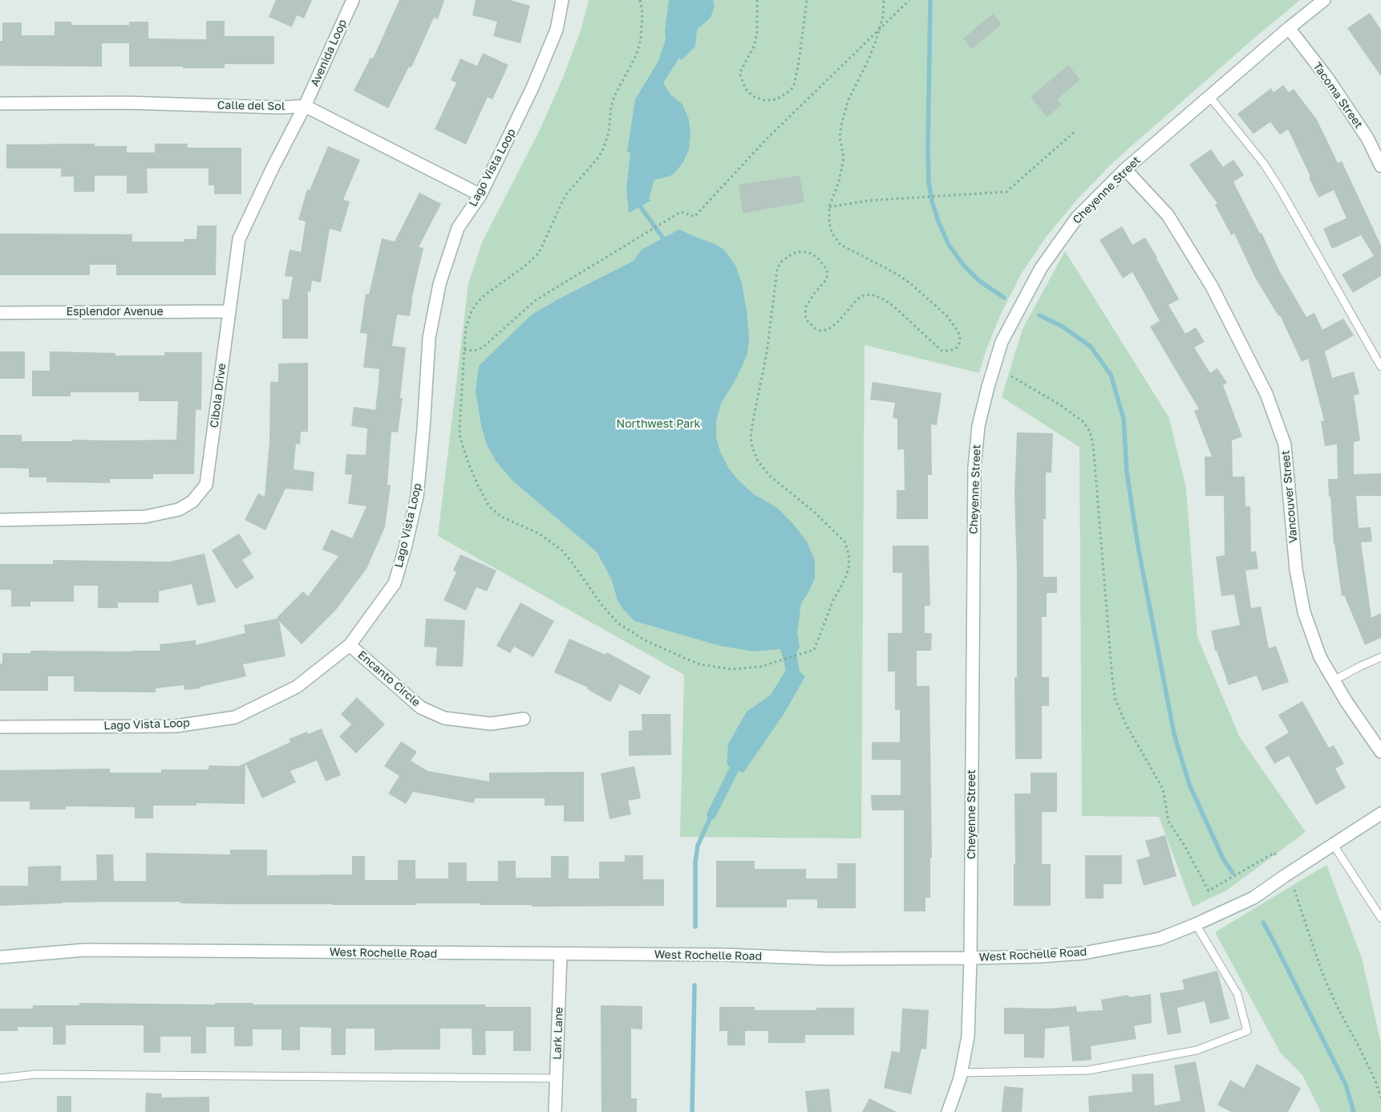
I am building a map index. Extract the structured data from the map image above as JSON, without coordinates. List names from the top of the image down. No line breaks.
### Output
{"streets":{"street":["Avenida Loop","Tacoma Street","Calle del Sol","Lago Vista Loop","Cheyenne Street","Esplendor Avenue","Cibola Drive","Vancouver Street","Encanto Circle","West Rochelle Road","Lark Lane"]},"crossings":[["Avenida Loop","Calle del Sol"],["Avenida Loop","Cibola Drive"],["Tacoma Street","Cheyenne Street"],["Calle del Sol","Cibola Drive"],["Lago Vista Loop","Encanto Circle"],["Cheyenne Street","Vancouver Street"],["Cheyenne Street","West Rochelle Road"],["Esplendor Avenue","Cibola Drive"],["West Rochelle Road","Lark Lane"]],"parks":["Northwest Park"]}
